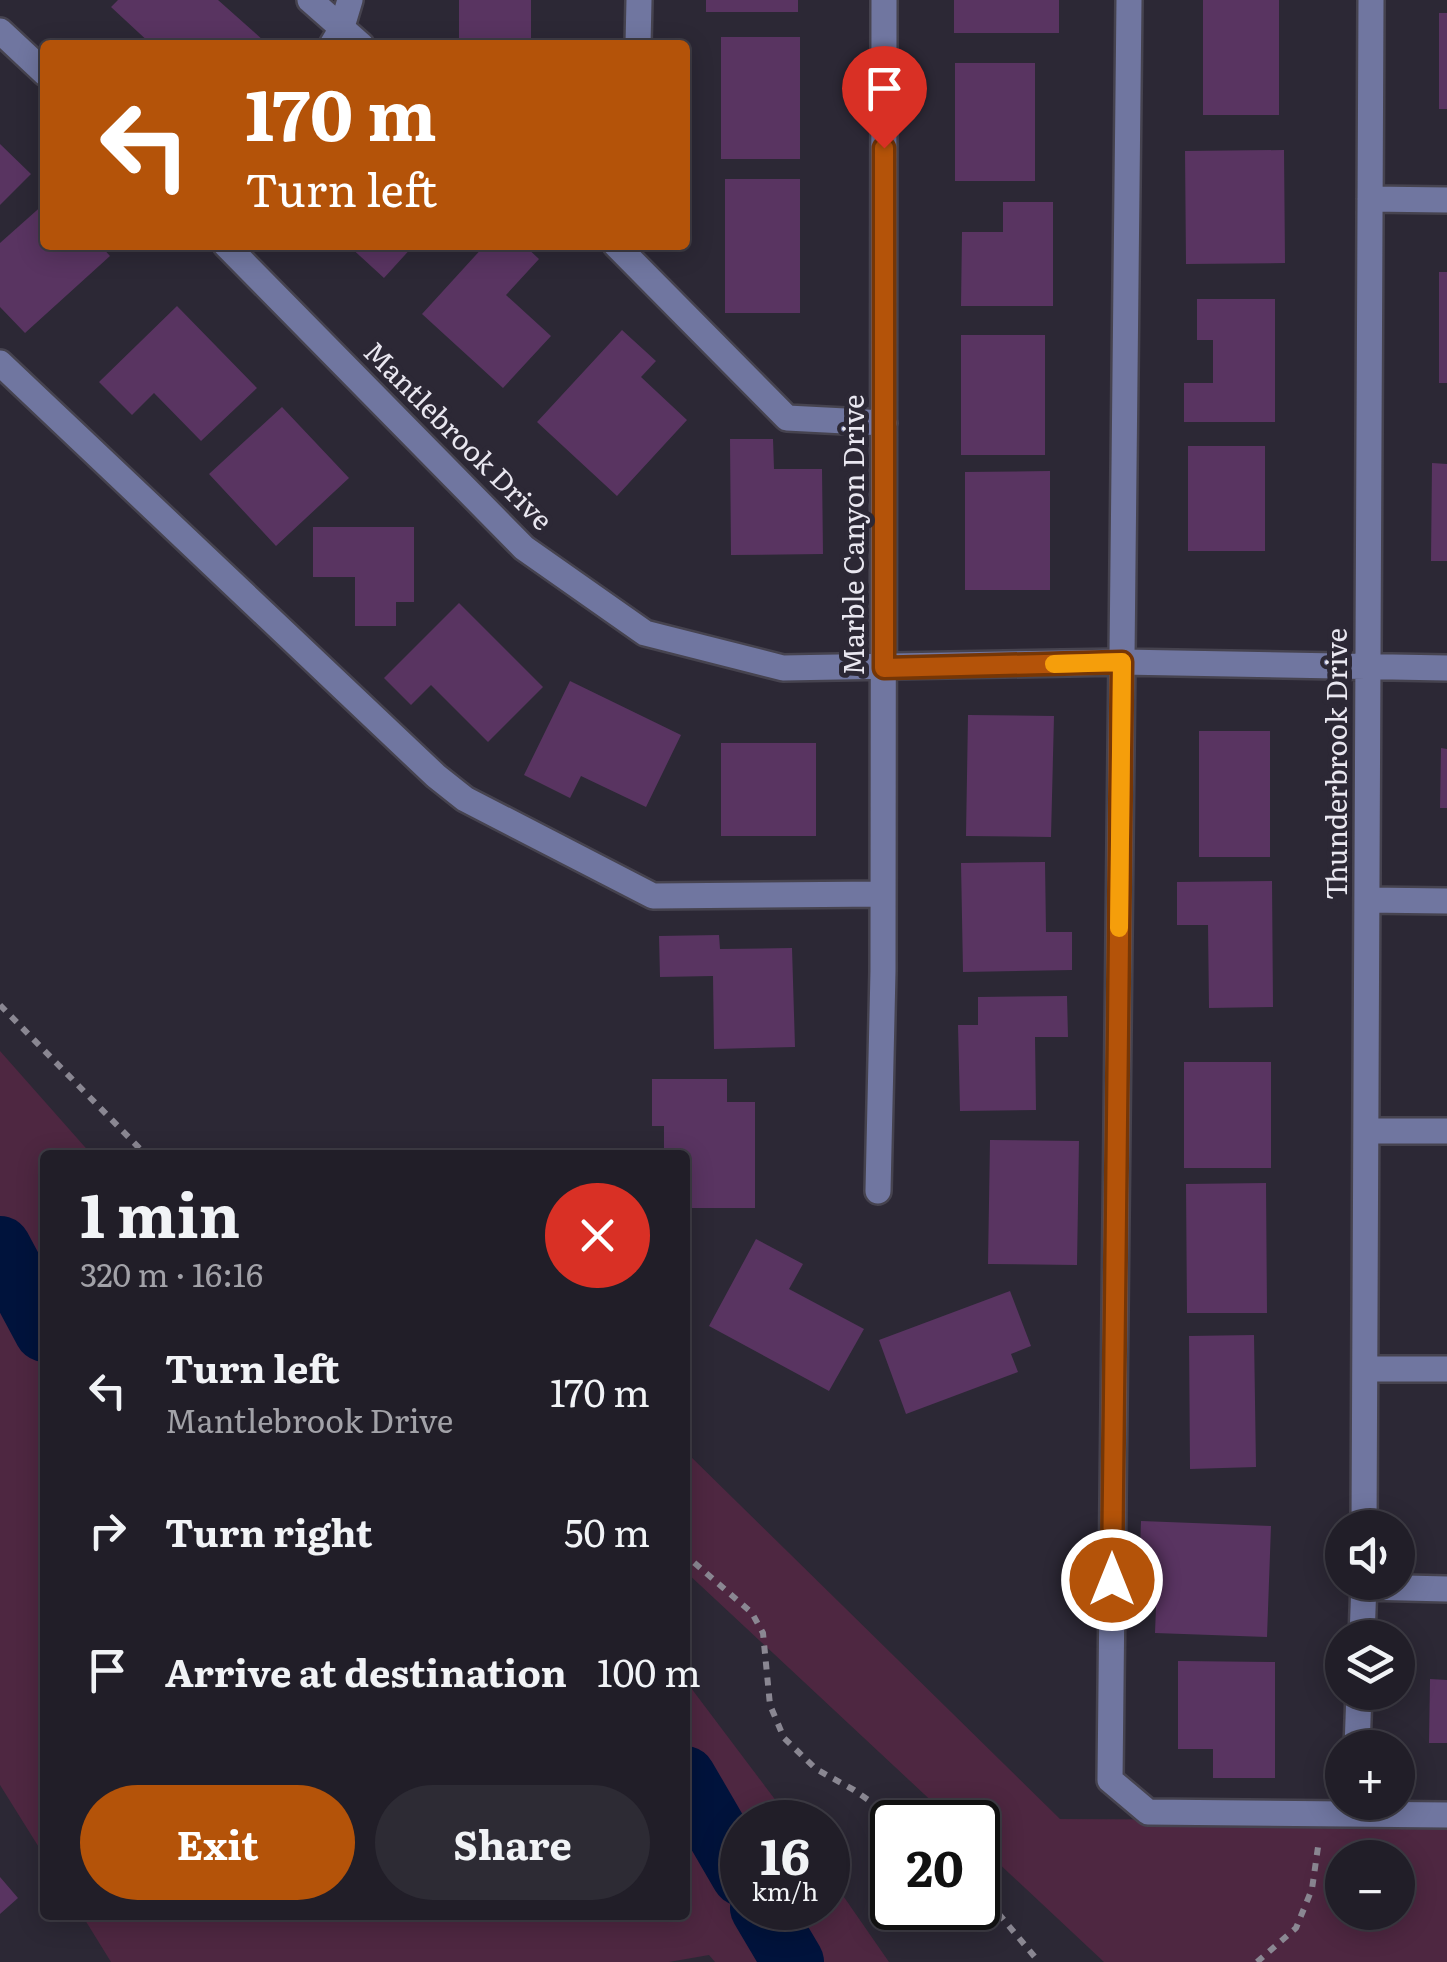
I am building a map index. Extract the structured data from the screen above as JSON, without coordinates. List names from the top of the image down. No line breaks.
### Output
{"streets":{"street":["Mantlebrook Drive","Marble Canyon Drive","Thunderbrook Drive"]},"crossings":[["Mantlebrook Drive","Marble Canyon Drive"],["Mantlebrook Drive","Thunderbrook Drive"]],"page":{"turn":["170 m","Turn left"],"heading":["1 min","320 m · 16:16"],"list":[{"name":"Turn left","note":"Mantlebrook Drive","value":"170 m"},{"name":"Turn right","value":"50 m"},{"name":"Arrive at destination","value":"100 m"}],"map_buttons":["+","−"],"buttons":["Exit","Share"],"speed":"16 km/h","limit":"20"}}
